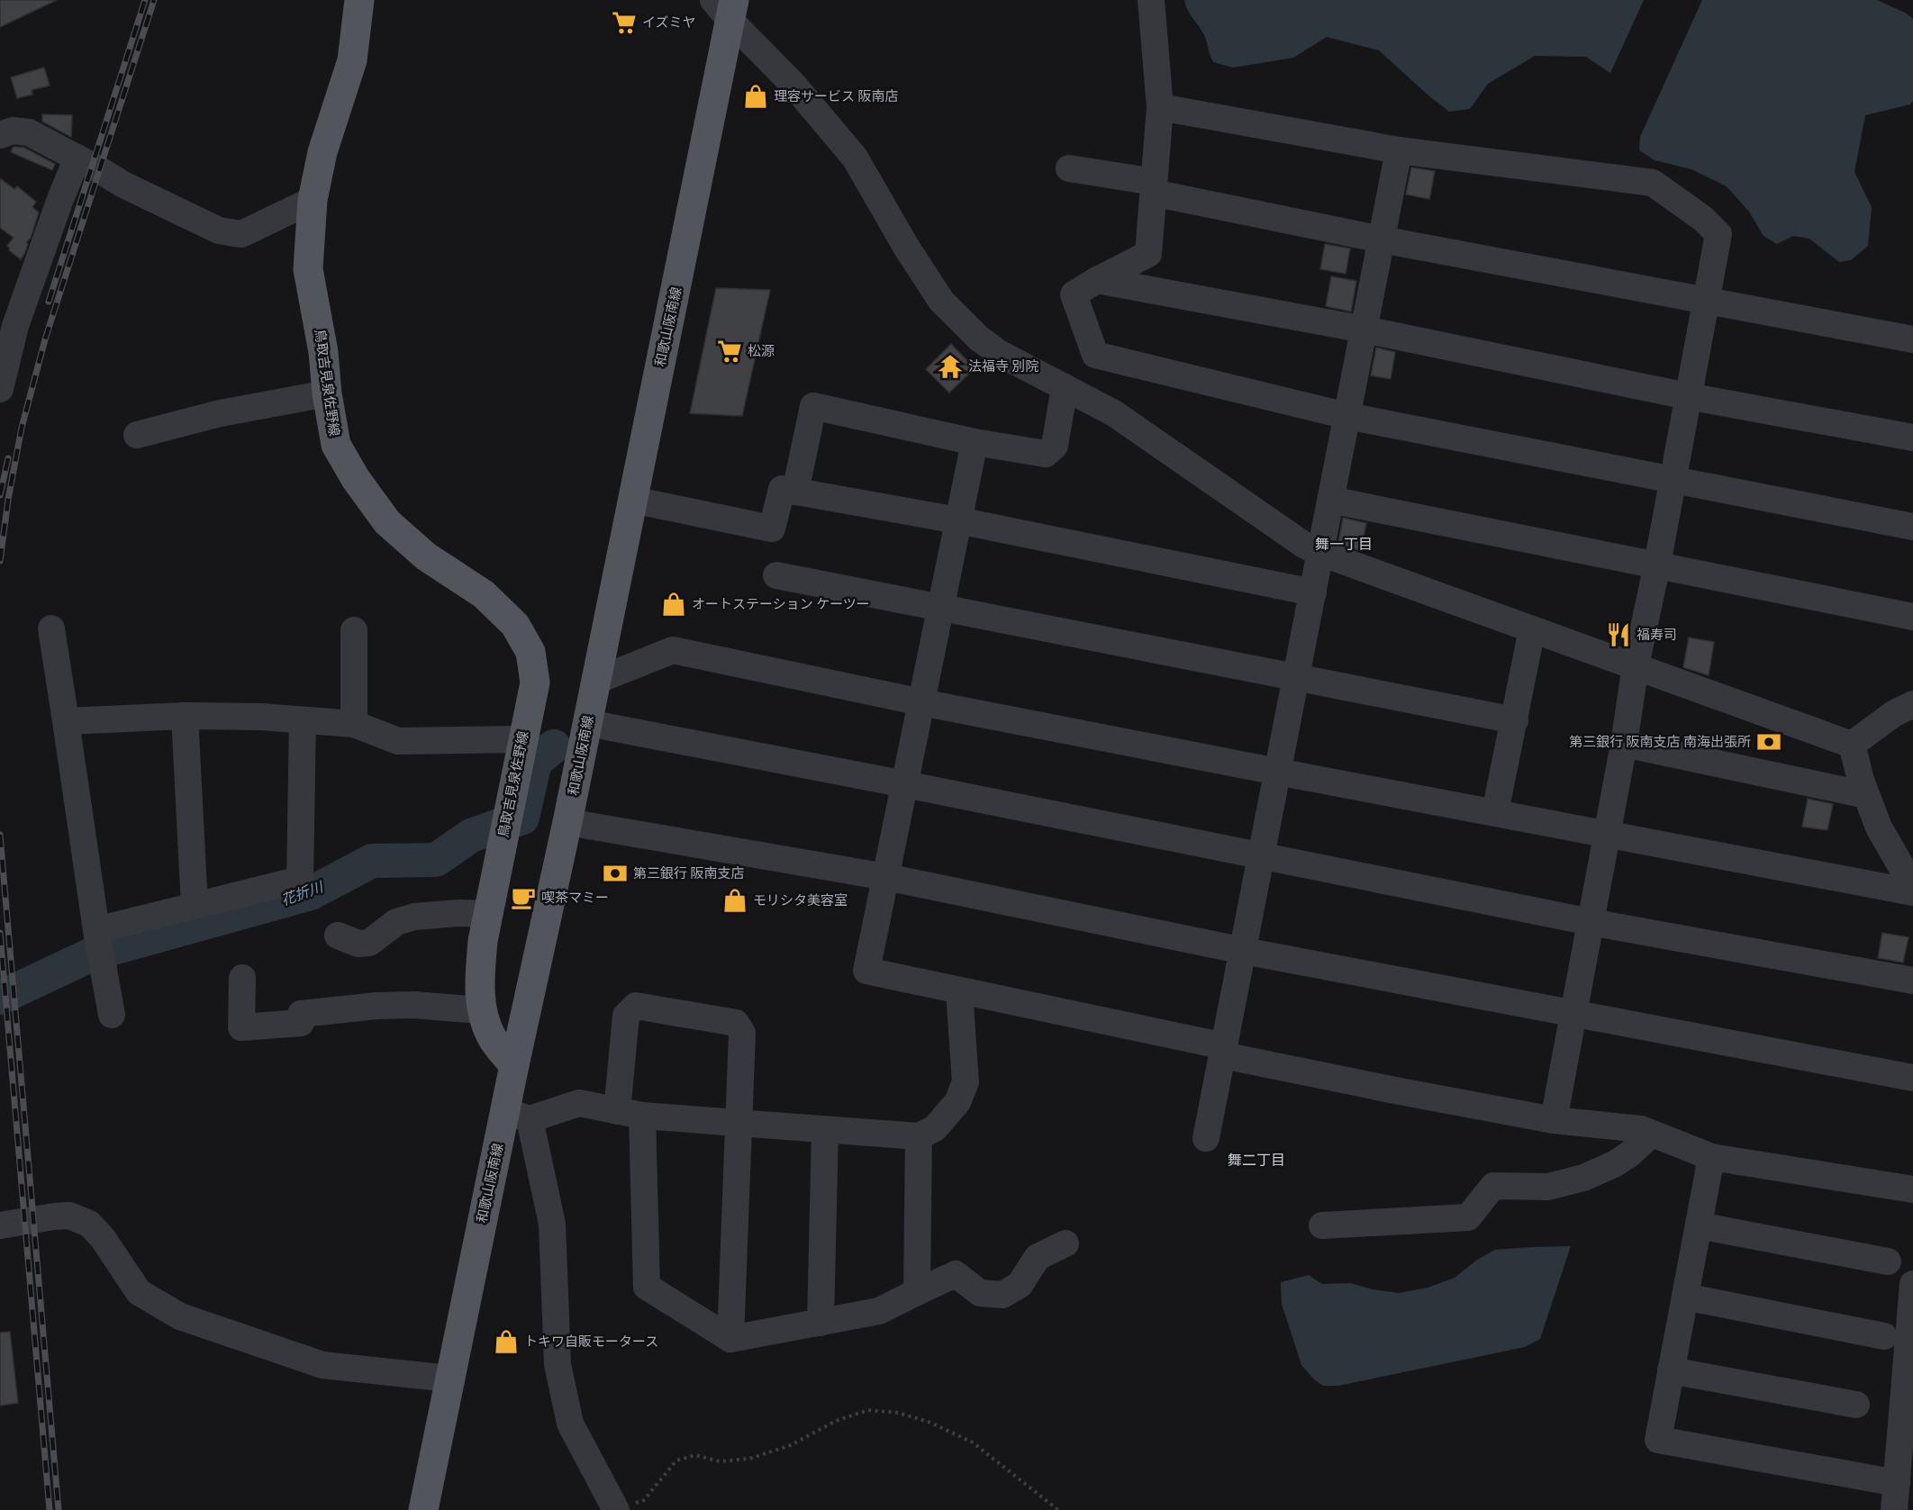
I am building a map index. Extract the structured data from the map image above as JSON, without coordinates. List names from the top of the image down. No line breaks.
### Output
{"streets":{"main road":["和歌山阪南線","鳥取吉見泉佐野線"]},"crossings":[["和歌山阪南線","鳥取吉見泉佐野線"]],"districts":["舞一丁目","舞二丁目"],"water":["花折川"],"places":{"supermarket":["イズミヤ","松源"],"shop":["理容サービス 阪南店","オートステーション ケーツー","モリシタ美容室","トキワ自販モータース"],"temple":["法福寺 別院"],"restaurant":["福寿司"],"bank":["第三銀行 阪南支店 南海出張所","第三銀行 阪南支店"],"cafe":["喫茶マミー"]}}
